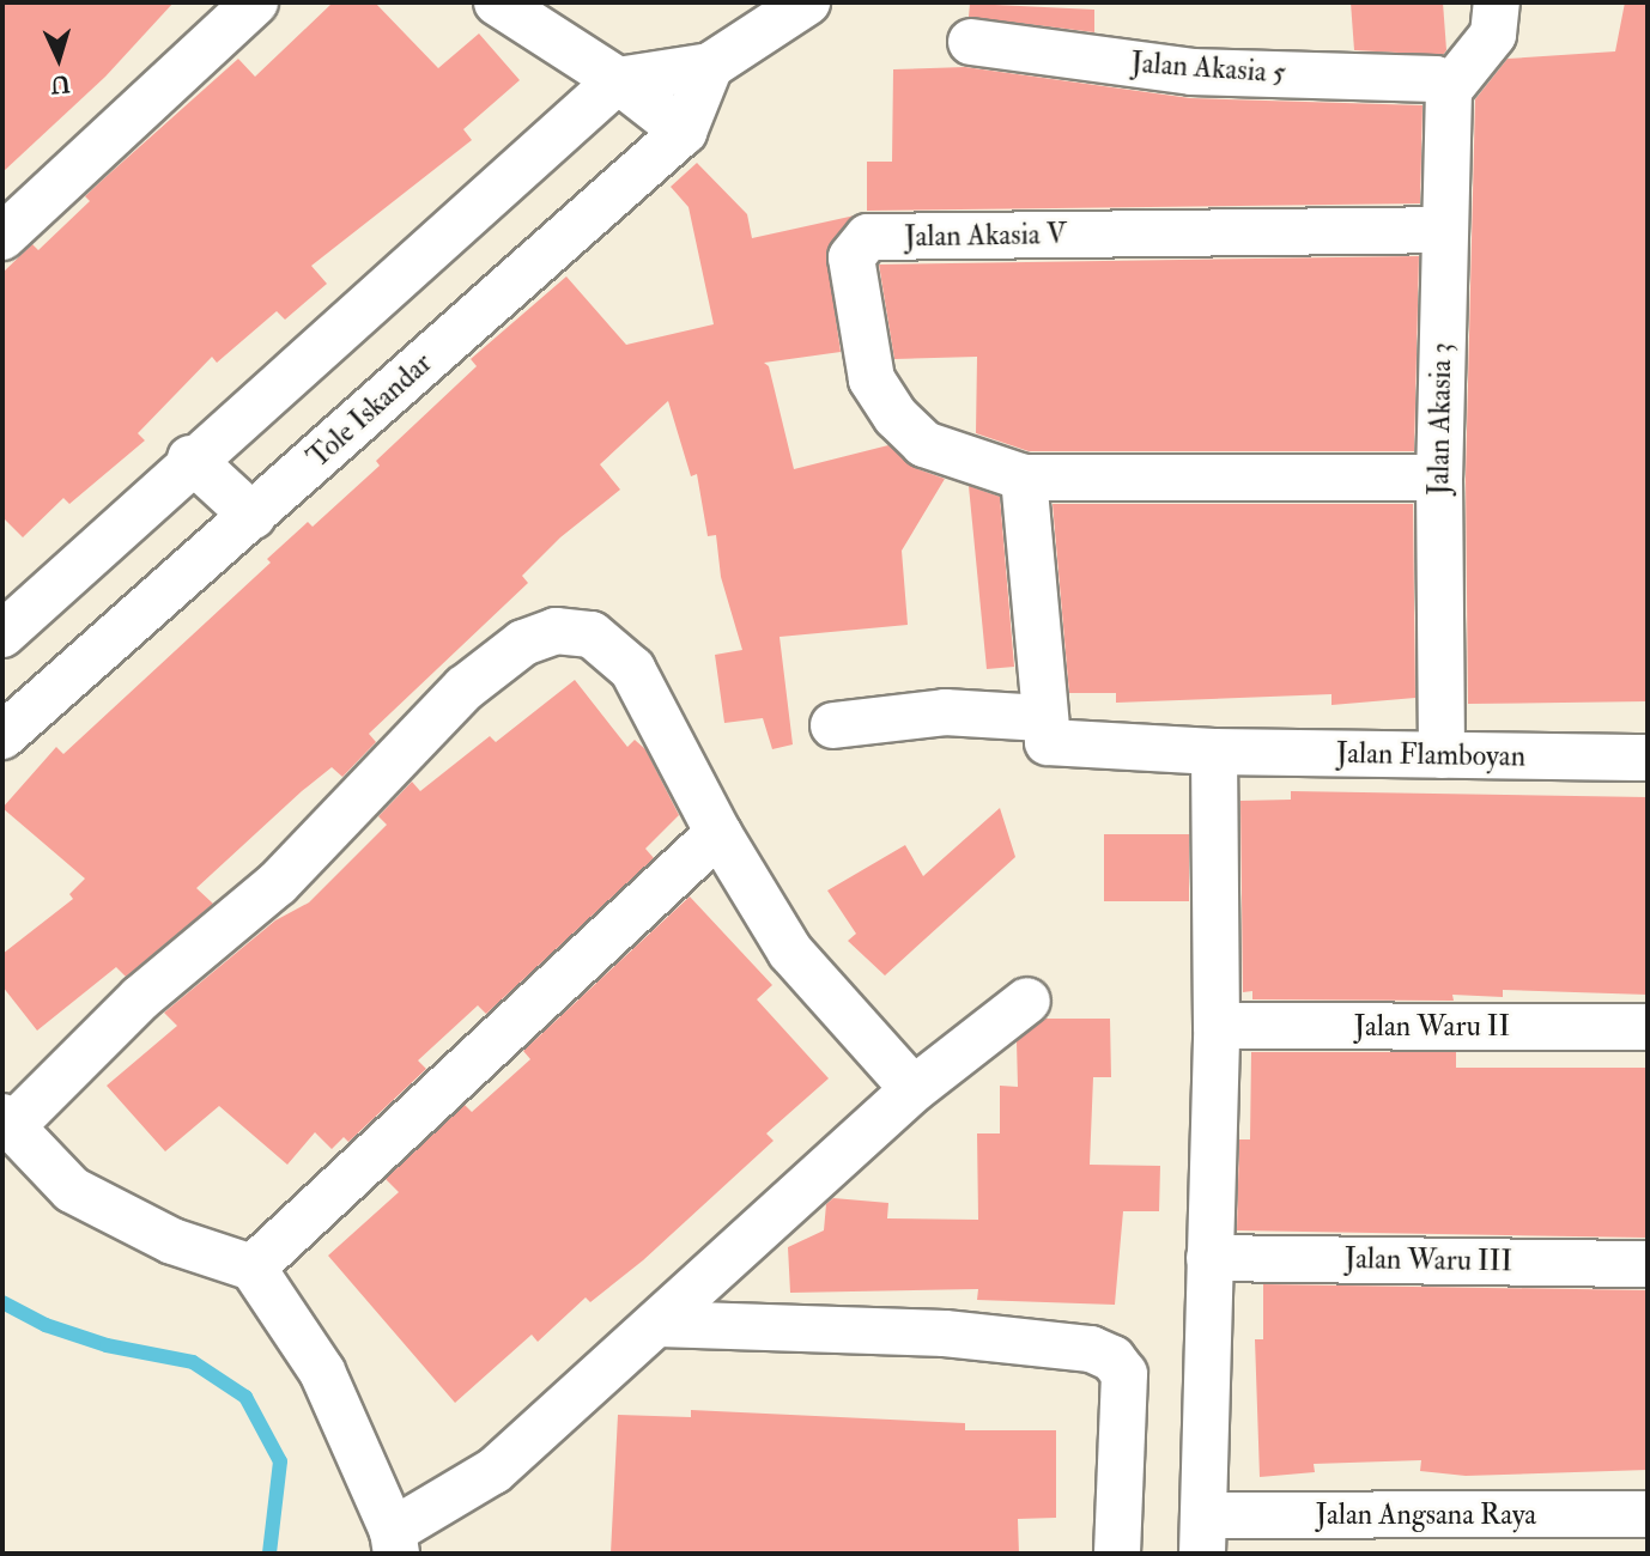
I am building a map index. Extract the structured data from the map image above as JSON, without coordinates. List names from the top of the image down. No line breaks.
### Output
{"streets":{"street":["Jalan Akasia 5","Jalan Akasia V","Tole Iskandar","Jalan Akasia 3","Jalan Flamboyan","Jalan Waru II","Jalan Waru III","Jalan Angsana Raya"]},"crossings":[["Jalan Akasia 5","Jalan Akasia 3"],["Jalan Akasia V","Jalan Akasia 3"],["Jalan Akasia 3","Jalan Flamboyan"]],"north":"bottom"}
